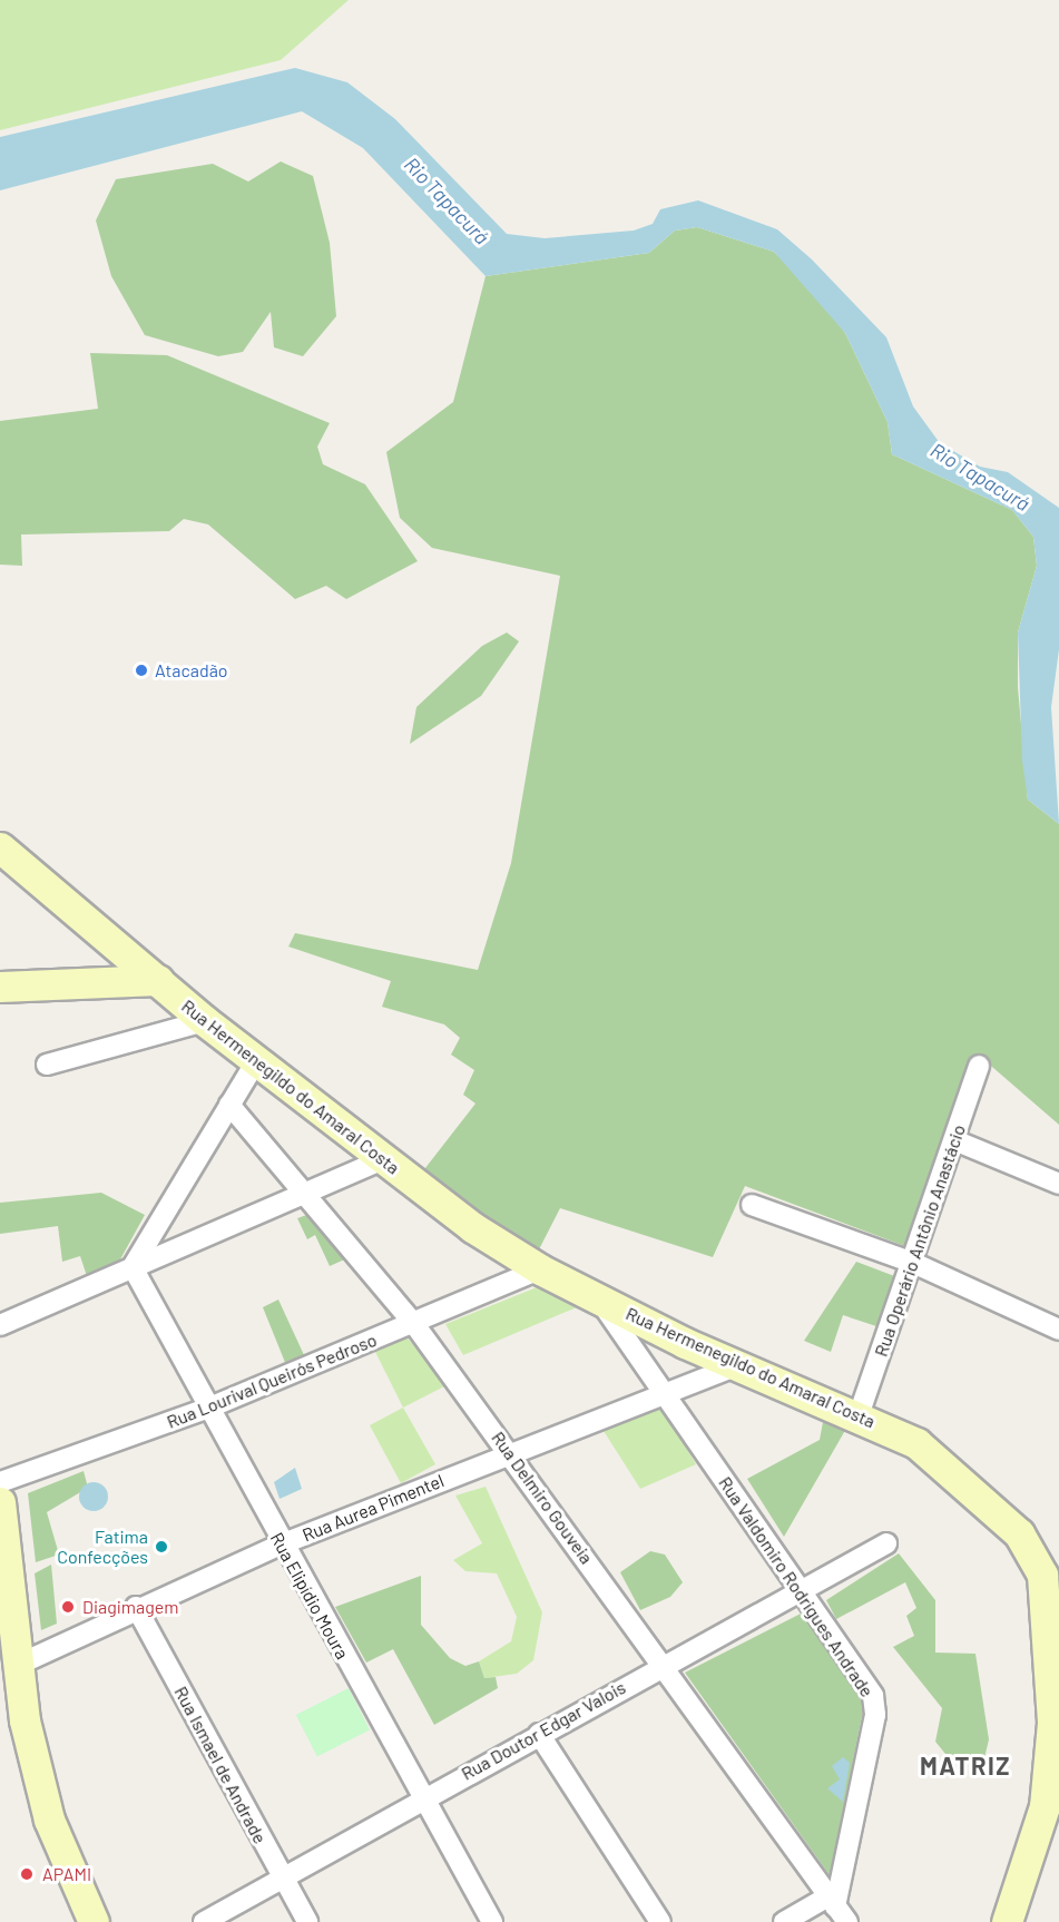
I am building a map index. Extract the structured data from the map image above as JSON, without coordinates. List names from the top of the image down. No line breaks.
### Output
{"streets":{"street":["Rua Hermenegildo do Amaral Costa","Rua Operário Antônio Anastácio","Rua Lourival Queirós Pedroso","Rua Delmiro Gouveia","Rua Aurea Pimentel","Rua Valdomiro Rodrigues Andrade","Rua Elipídio Moura","Rua Doutor Edgar Valois","Rua Ismael de Andrade"]},"crossings":[["Rua Hermenegildo do Amaral Costa","Rua Operário Antônio Anastácio"],["Rua Hermenegildo do Amaral Costa","Rua Lourival Queirós Pedroso"],["Rua Hermenegildo do Amaral Costa","Rua Aurea Pimentel"],["Rua Hermenegildo do Amaral Costa","Rua Valdomiro Rodrigues Andrade"],["Rua Lourival Queirós Pedroso","Rua Delmiro Gouveia"],["Rua Lourival Queirós Pedroso","Rua Elipídio Moura"],["Rua Delmiro Gouveia","Rua Aurea Pimentel"],["Rua Delmiro Gouveia","Rua Valdomiro Rodrigues Andrade"],["Rua Delmiro Gouveia","Rua Doutor Edgar Valois"],["Rua Aurea Pimentel","Rua Valdomiro Rodrigues Andrade"],["Rua Aurea Pimentel","Rua Elipídio Moura"],["Rua Aurea Pimentel","Rua Ismael de Andrade"],["Rua Valdomiro Rodrigues Andrade","Rua Doutor Edgar Valois"],["Rua Elipídio Moura","Rua Doutor Edgar Valois"],["Rua Doutor Edgar Valois","Rua Ismael de Andrade"]],"districts":["MATRIZ"],"water":["Rio Tapacurá"],"places":["Atacadão","Fatima Confecções","Diagimagem","APAMI"]}
